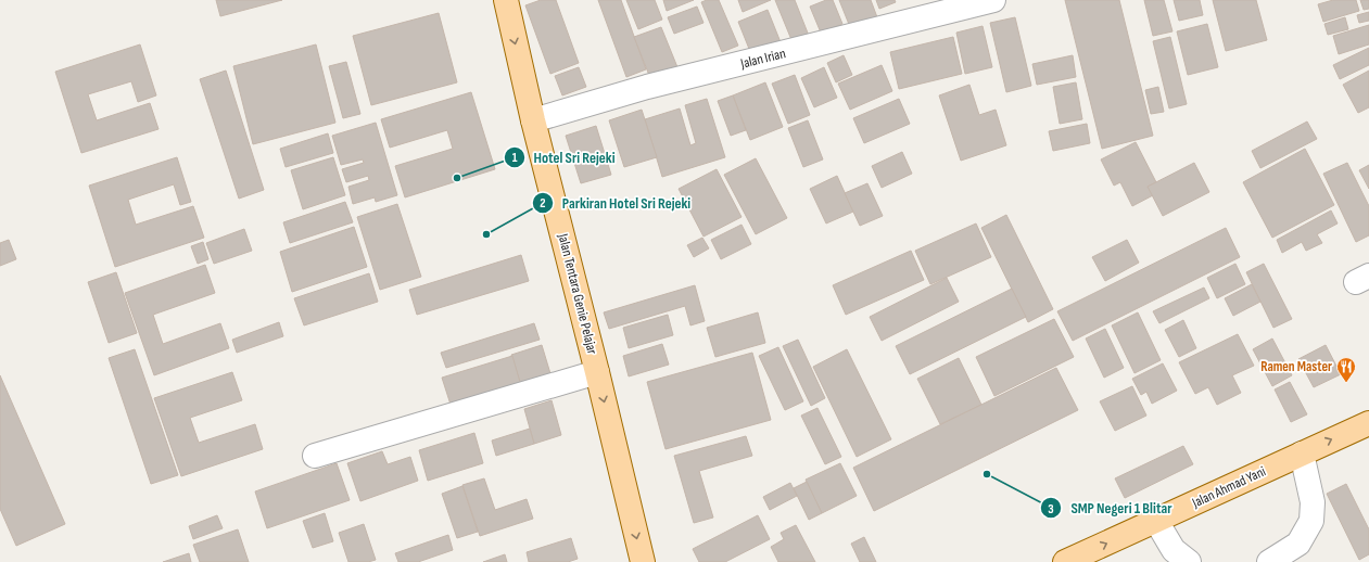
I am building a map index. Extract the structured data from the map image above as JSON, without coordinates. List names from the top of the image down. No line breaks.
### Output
{"streets":{"main road":["Jalan Tentara Genie Pelajar","Jalan Ahmad Yani"],"street":["Jalan Irian"]},"crossings":[["Jalan Irian","Jalan Tentara Genie Pelajar"]],"one_way":["Jalan Tentara Genie Pelajar","Jalan Ahmad Yani"],"places":{"other":["Hotel Sri Rejeki","Parkiran Hotel Sri Rejeki","SMP Negeri 1 Blitar"],"restaurant":["Ramen Master"]}}
